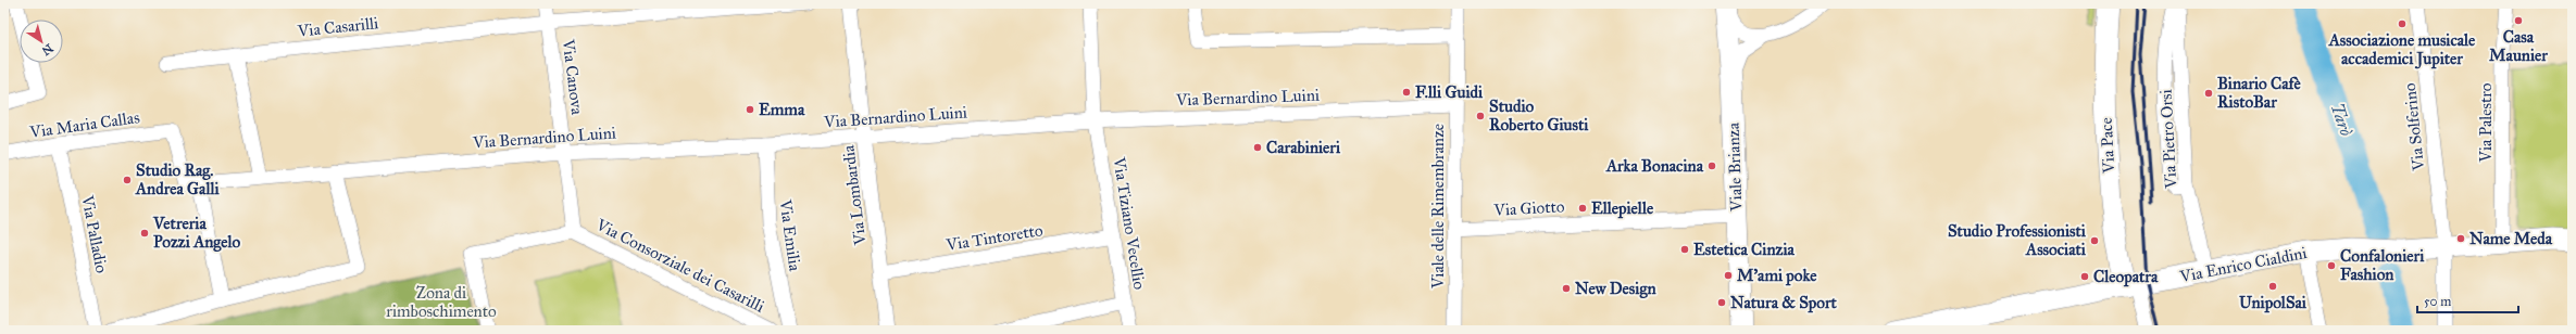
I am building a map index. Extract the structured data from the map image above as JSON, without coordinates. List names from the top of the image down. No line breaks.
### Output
{"streets":{"street":["Via Casarilli","Via Canova","Via Bernardino Luini","Via Palestro","Via Maria Callas","Via Solferino","Via Pietro Orsi","Via Pace","Viale Brianza","Via Lombardia","Viale delle Rimembranze","Via Giotto","Via Tiziano Vecellio","Via Palladio","Via Emilia","Via Tintoretto","Via Enrico Cialdini","Via Consorziale dei Casarilli"]},"crossings":[["Via Casarilli","Via Canova"],["Via Canova","Via Bernardino Luini"],["Via Canova","Via Consorziale dei Casarilli"],["Via Bernardino Luini","Via Maria Callas"],["Via Bernardino Luini","Via Lombardia"],["Via Bernardino Luini","Viale delle Rimembranze"],["Via Bernardino Luini","Via Tiziano Vecellio"],["Via Bernardino Luini","Via Emilia"],["Via Palestro","Via Enrico Cialdini"],["Via Maria Callas","Via Palladio"],["Via Solferino","Via Enrico Cialdini"],["Via Pietro Orsi","Via Enrico Cialdini"],["Via Pace","Via Enrico Cialdini"],["Viale Brianza","Via Giotto"],["Via Lombardia","Via Tintoretto"],["Viale delle Rimembranze","Via Giotto"],["Via Tiziano Vecellio","Via Tintoretto"]],"water":["Tarò"],"parks":["Zona di rimboschimento"],"places":["Casa Maunier","Associazione musicale accademici Jupiter","F.lli Guidi","Binario Cafè RistoBar","Emma","Studio Roberto Giusti","Carabinieri","Arka Bonacina","Studio Rag. Andrea Galli","Ellepielle","Vetreria Pozzi Angelo","Name Meda","Studio Professionisti Associati","Estetica Cinzia","Confalonieri Fashion","M'ami poke","Cleopatra","UnipolSai","New Design","Natura & Sport"],"scale_bar":"50 m","north":"bottom right"}
